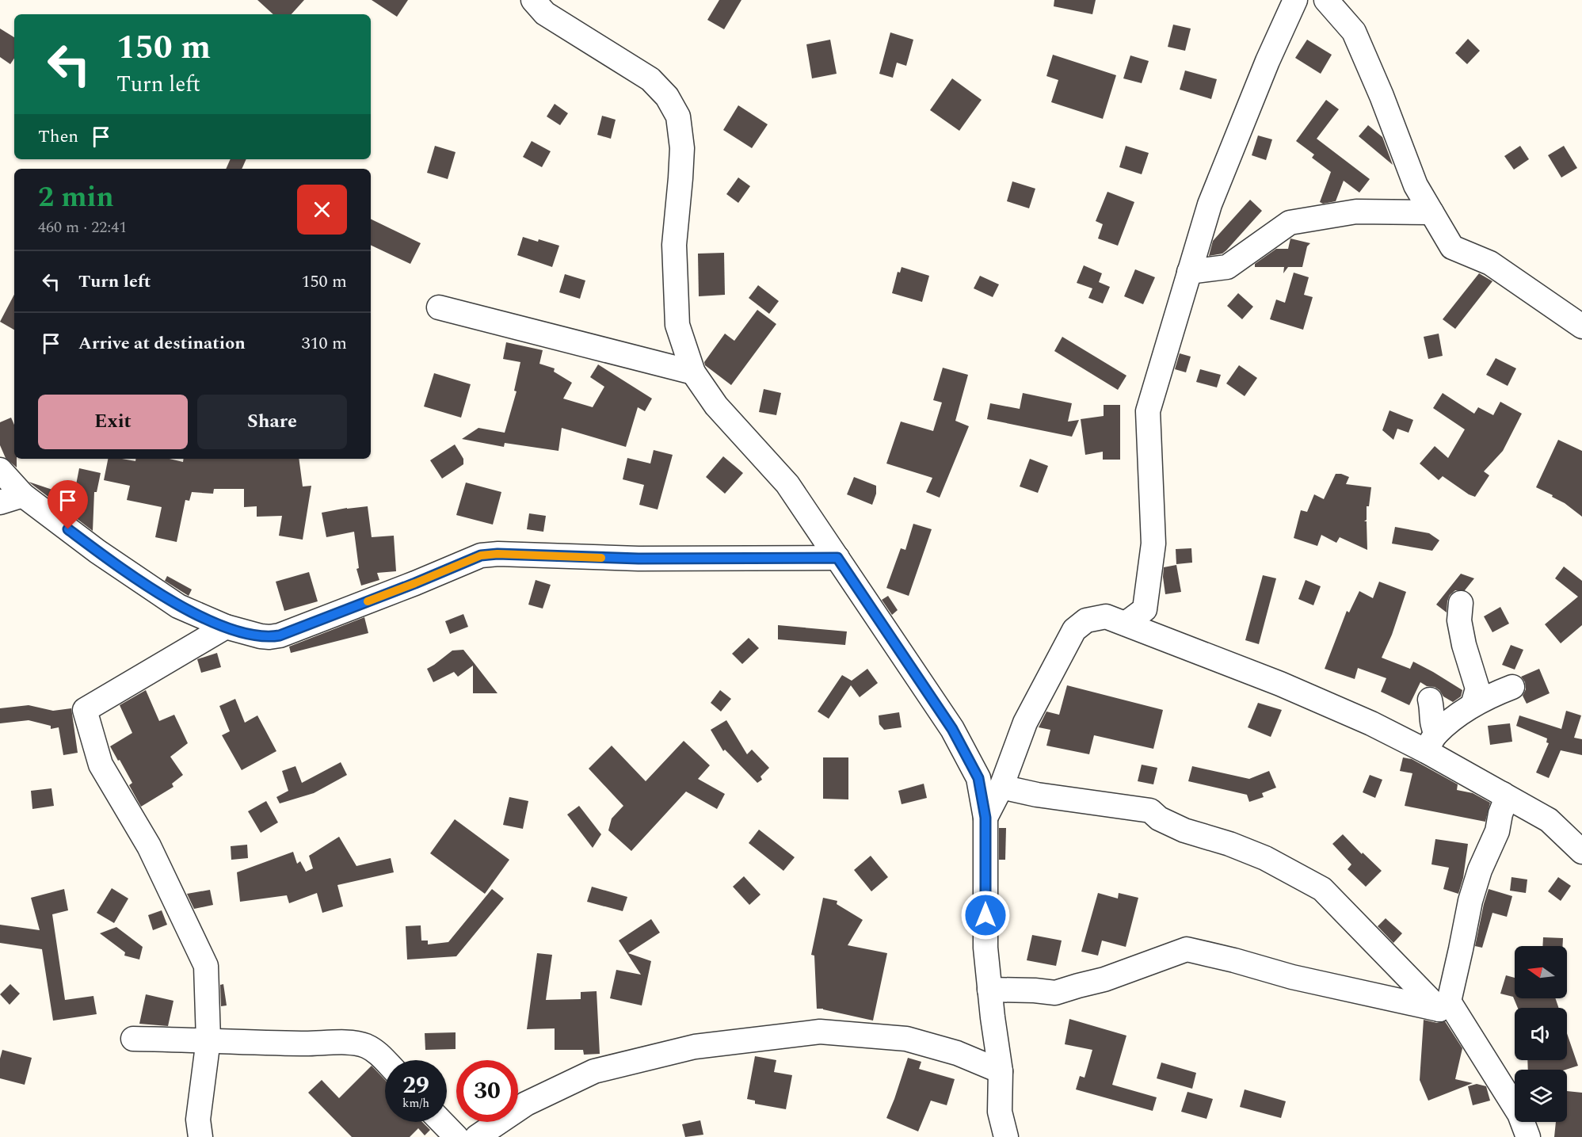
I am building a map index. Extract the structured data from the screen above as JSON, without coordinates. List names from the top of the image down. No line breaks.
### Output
{"north":"left","page":{"turn":["150 m","Turn left"],"then":"Then","heading":["2 min","460 m · 22:41"],"list":[{"name":"Turn left","value":"150 m"},{"name":"Arrive at destination","value":"310 m"}],"buttons":["Exit","Share"],"speed":"29 km/h","limit":"30"}}
